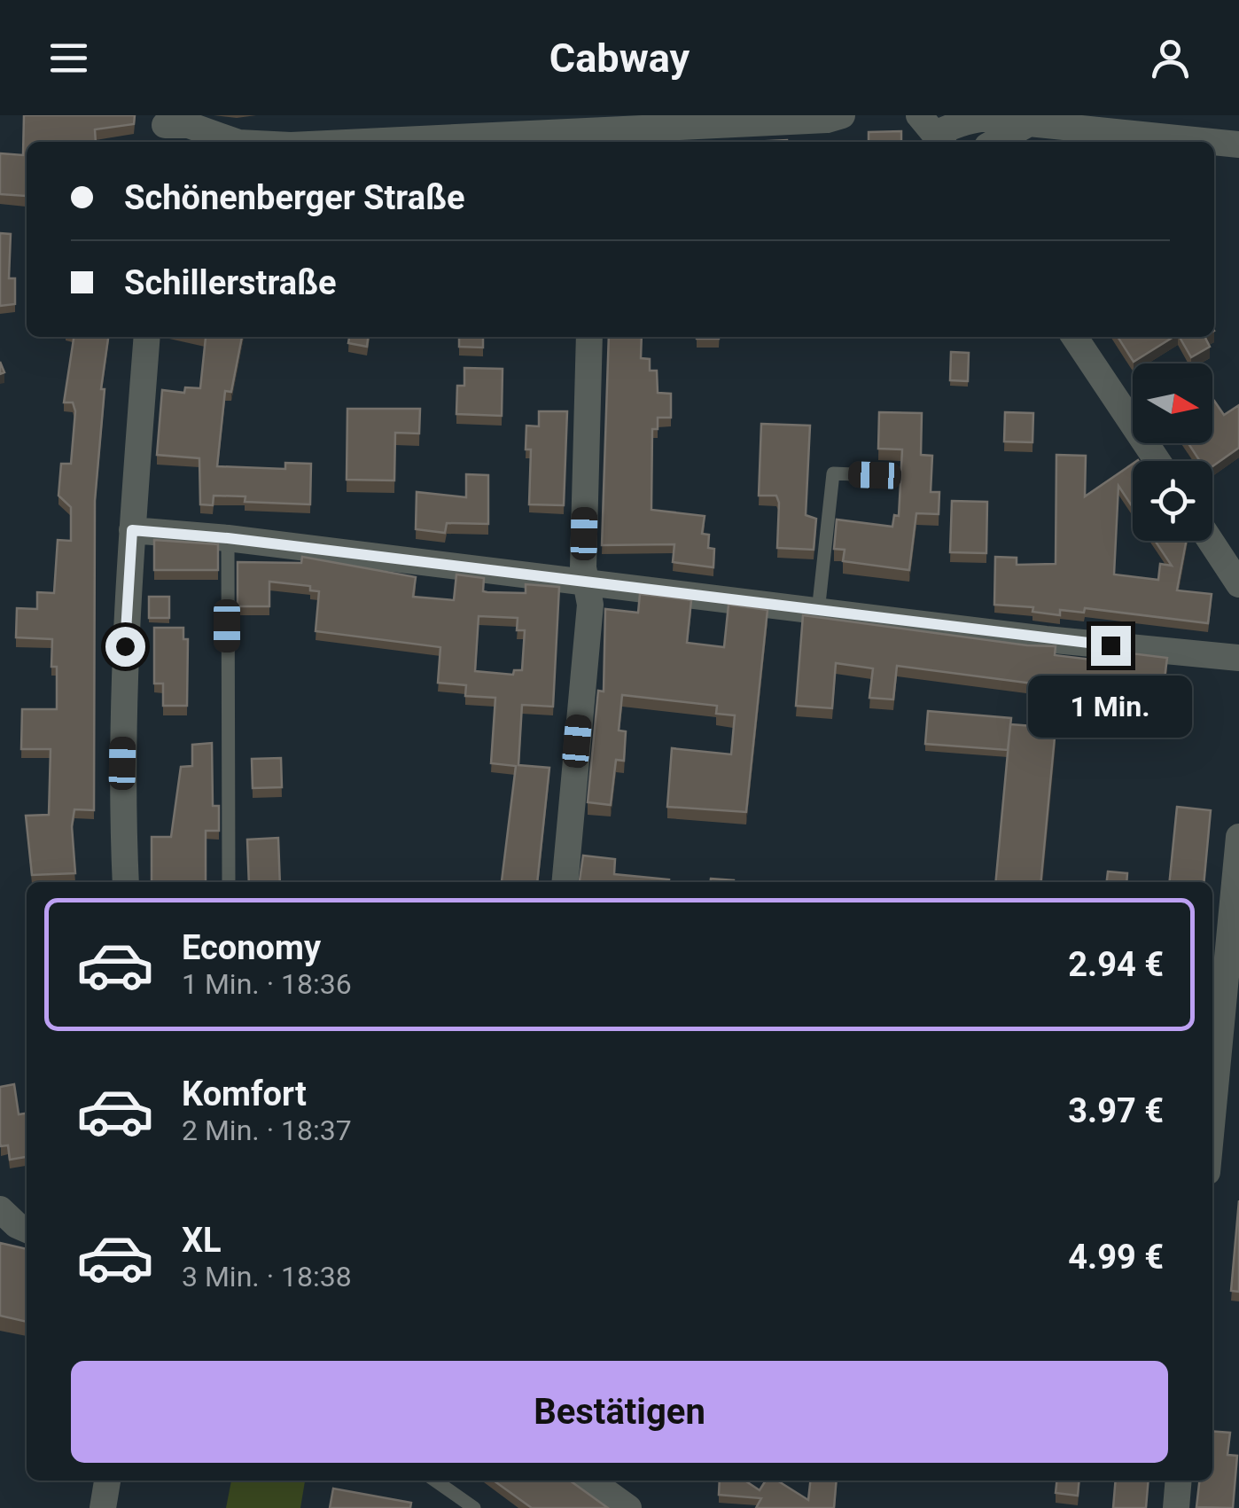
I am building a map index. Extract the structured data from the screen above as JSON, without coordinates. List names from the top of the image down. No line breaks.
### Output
{"north":"right","page":{"header":"Cabway","banner":["Schönenberger Straße","Schillerstraße"],"bubble":"1 Min.","list":[{"name":"Economy","note":"1 Min. · 18:36","value":"2.94 €"},{"name":"Komfort","note":"2 Min. · 18:37","value":"3.97 €"},{"name":"XL","note":"3 Min. · 18:38","value":"4.99 €"}],"buttons":"Bestätigen"}}
